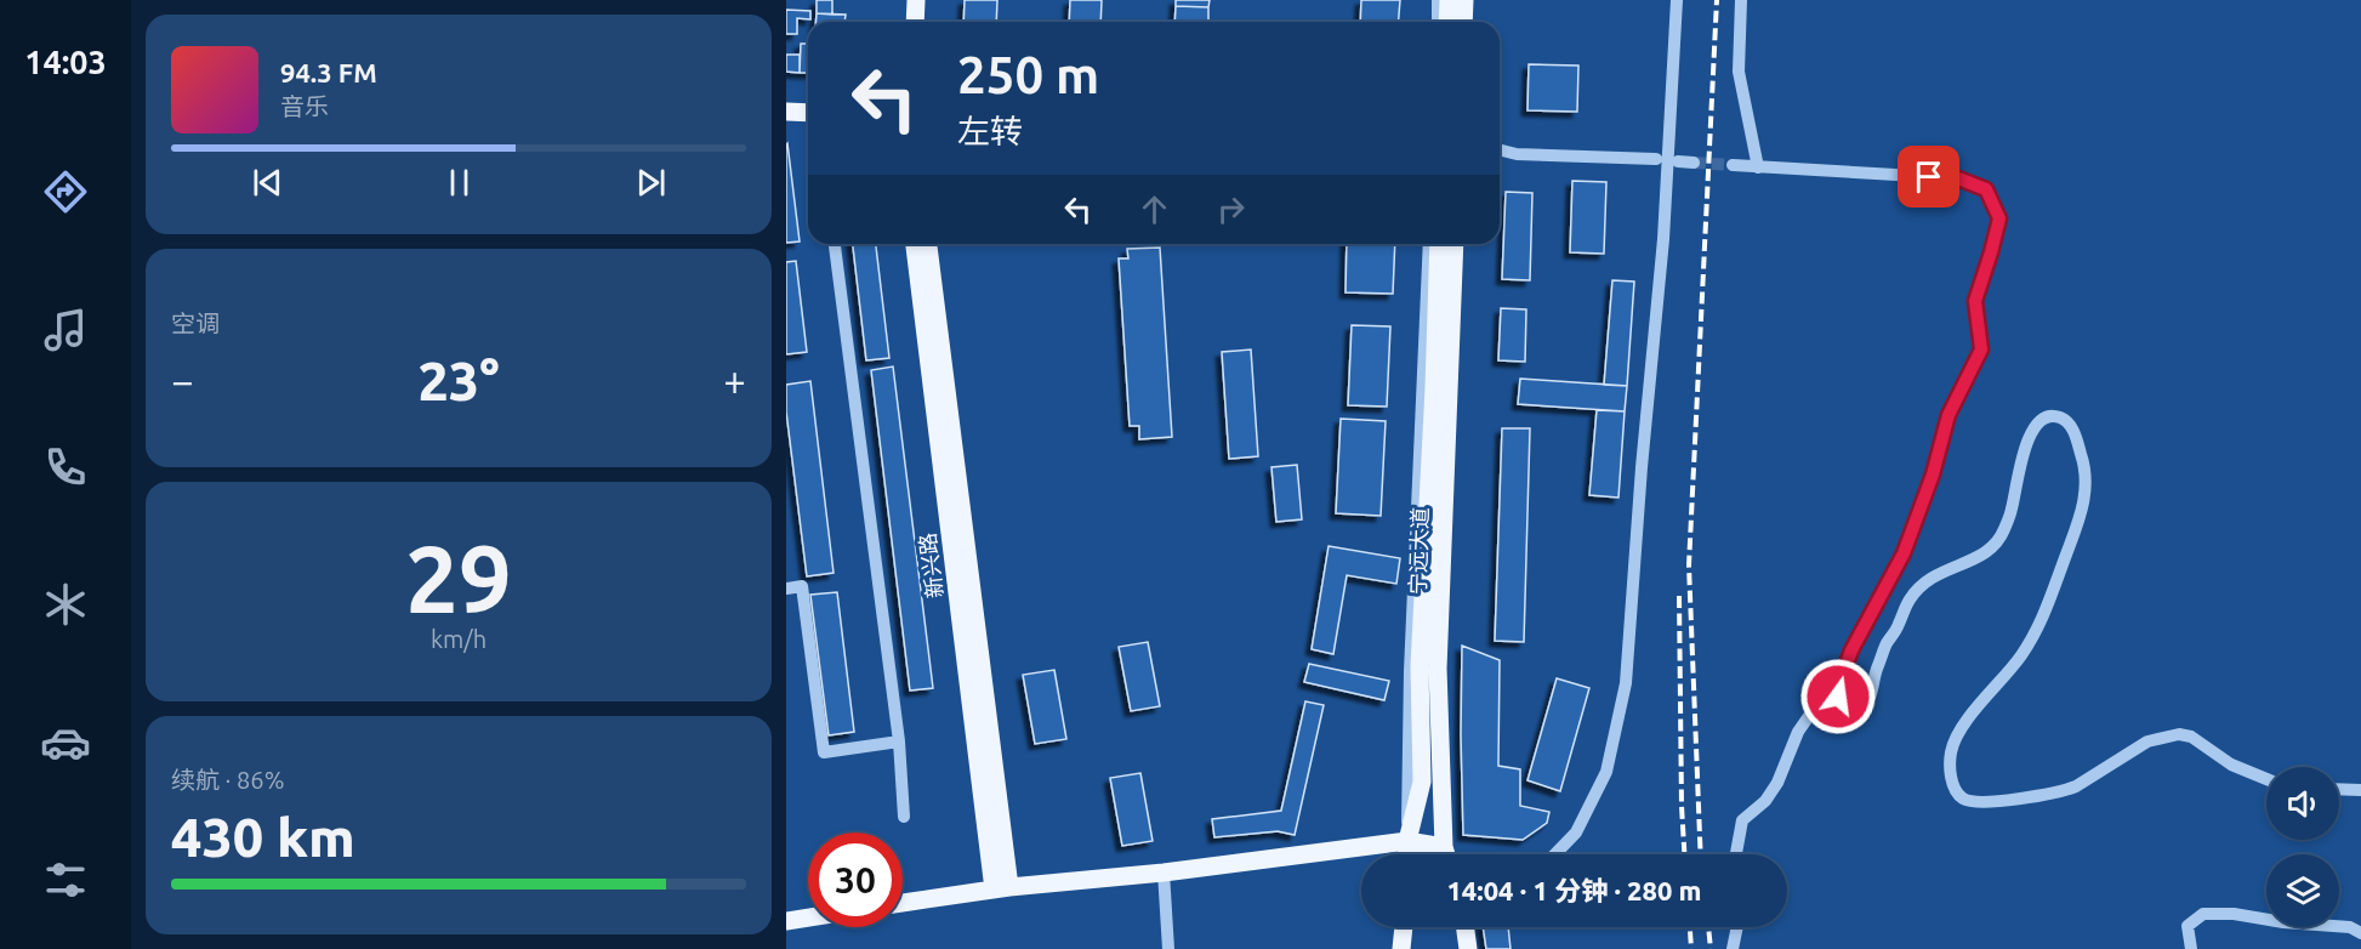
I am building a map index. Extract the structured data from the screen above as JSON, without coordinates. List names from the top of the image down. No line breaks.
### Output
{"streets":{"main road":["宁远大道","新兴路"]},"page":{"tabs":"14:03","turn":["250 m","左转"],"song":["94.3 FM","音乐"],"tile":["空调",["29","km/h"],["续航 · 86%","430 km"]],"heat":["−","23°","+"],"limit":"30","trip":"14:04 · 1 分钟 · 280 m"}}
